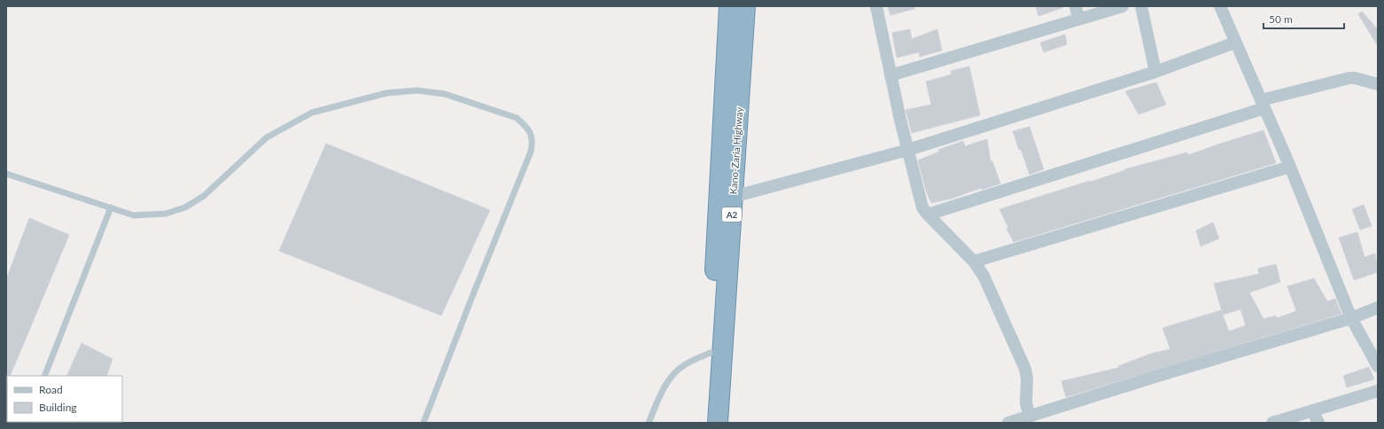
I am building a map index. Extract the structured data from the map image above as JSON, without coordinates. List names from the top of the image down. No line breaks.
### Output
{"streets":{"highway":["Kano-Zaria Highway","A2"]},"legend":["Road","Building"],"scale_bar":"50 m"}
